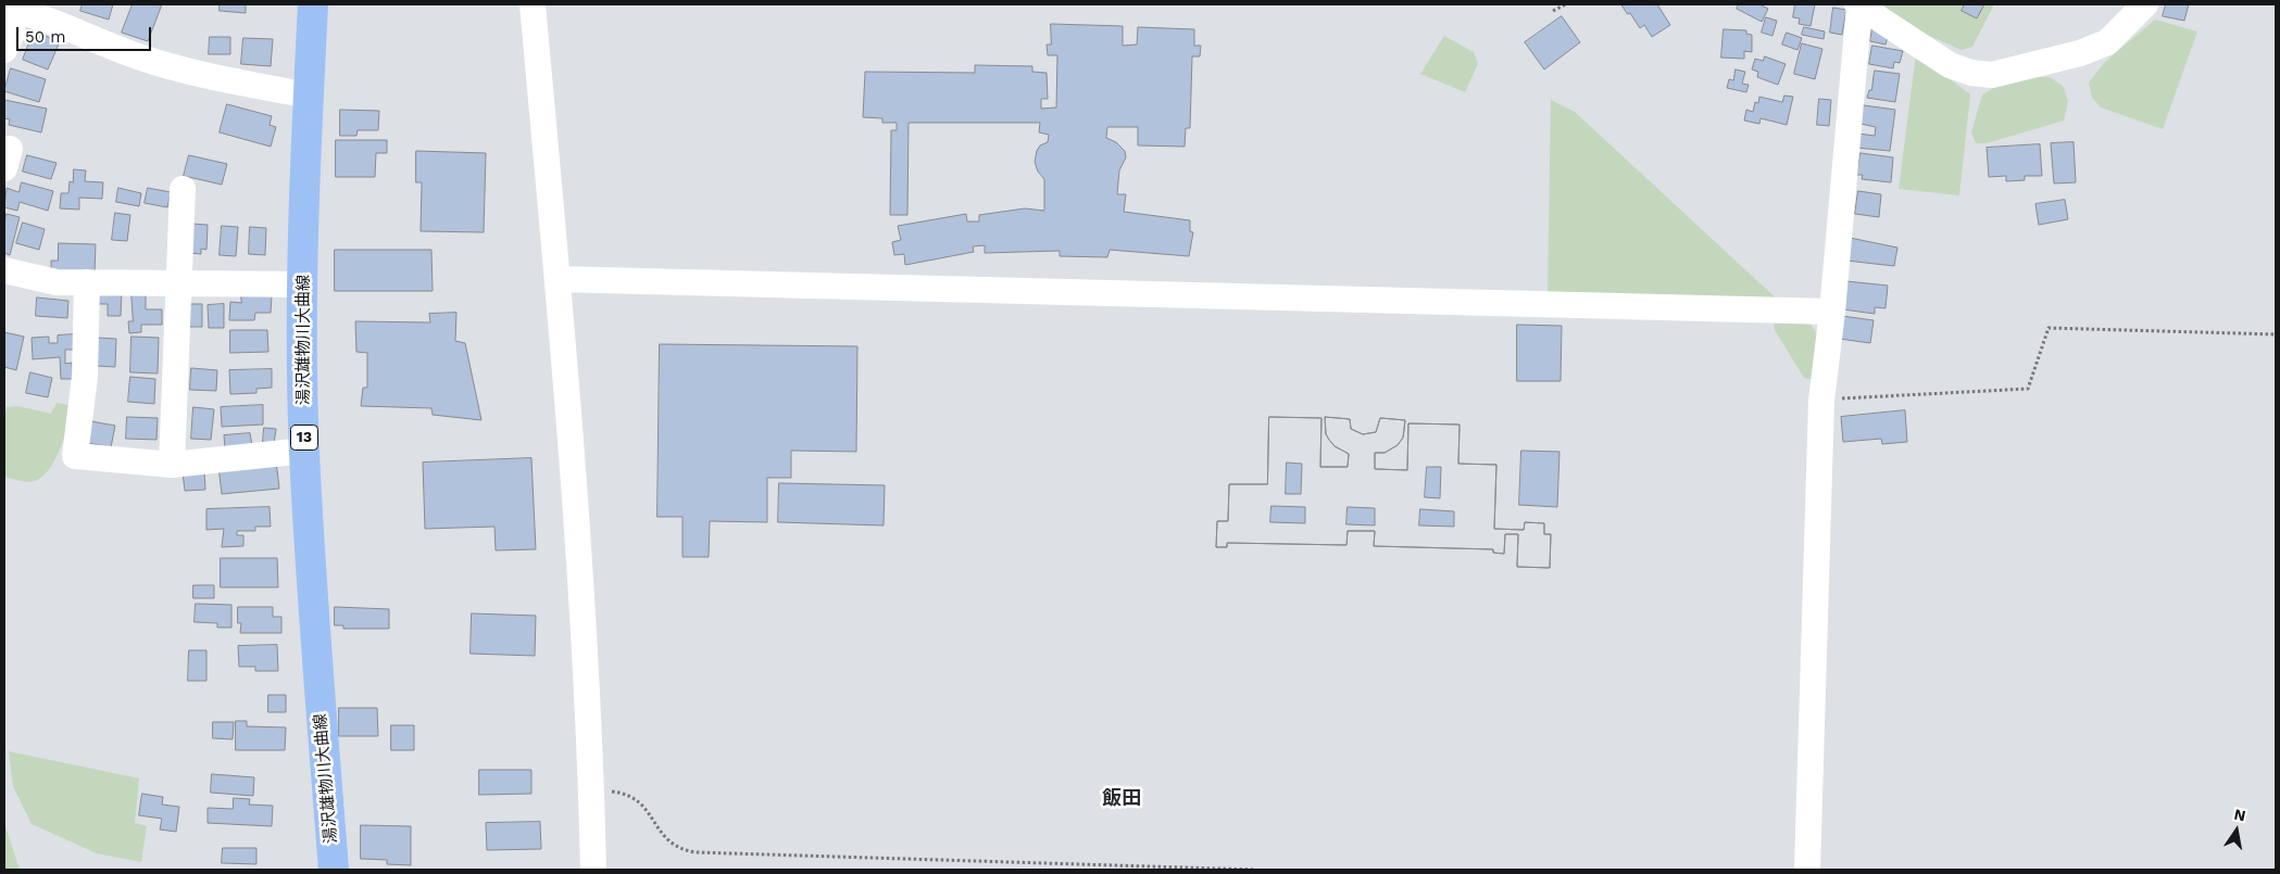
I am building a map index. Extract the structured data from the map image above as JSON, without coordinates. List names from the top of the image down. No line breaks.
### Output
{"streets":{"main road":["湯沢雄物川大曲線","13"]},"districts":["飯田"],"scale_bar":"50 m","north":"top"}
